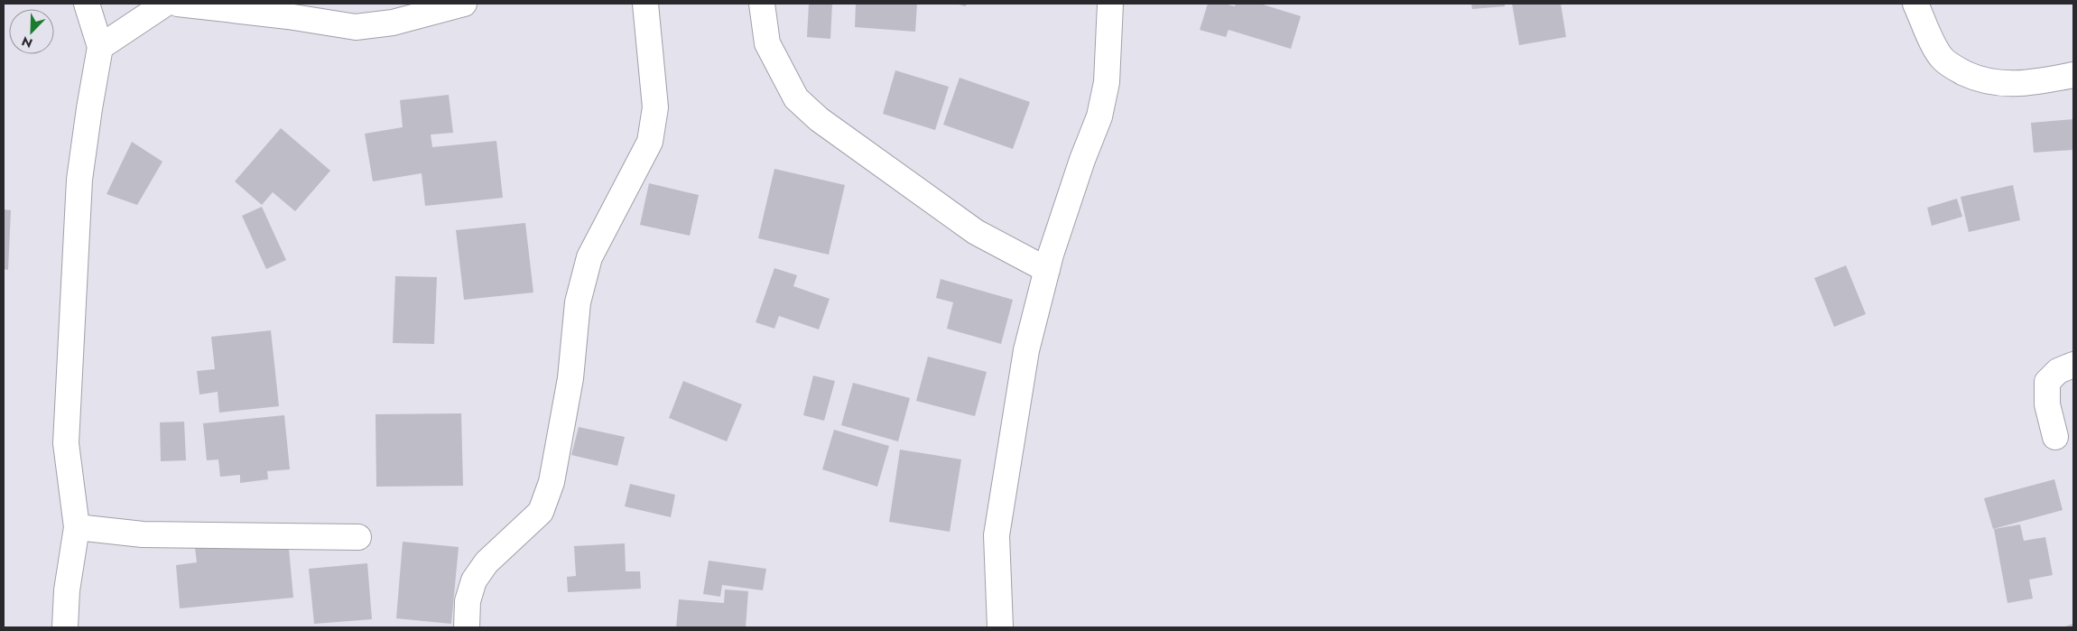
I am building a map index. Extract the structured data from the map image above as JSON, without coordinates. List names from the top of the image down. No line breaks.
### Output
{"north":"bottom left"}
